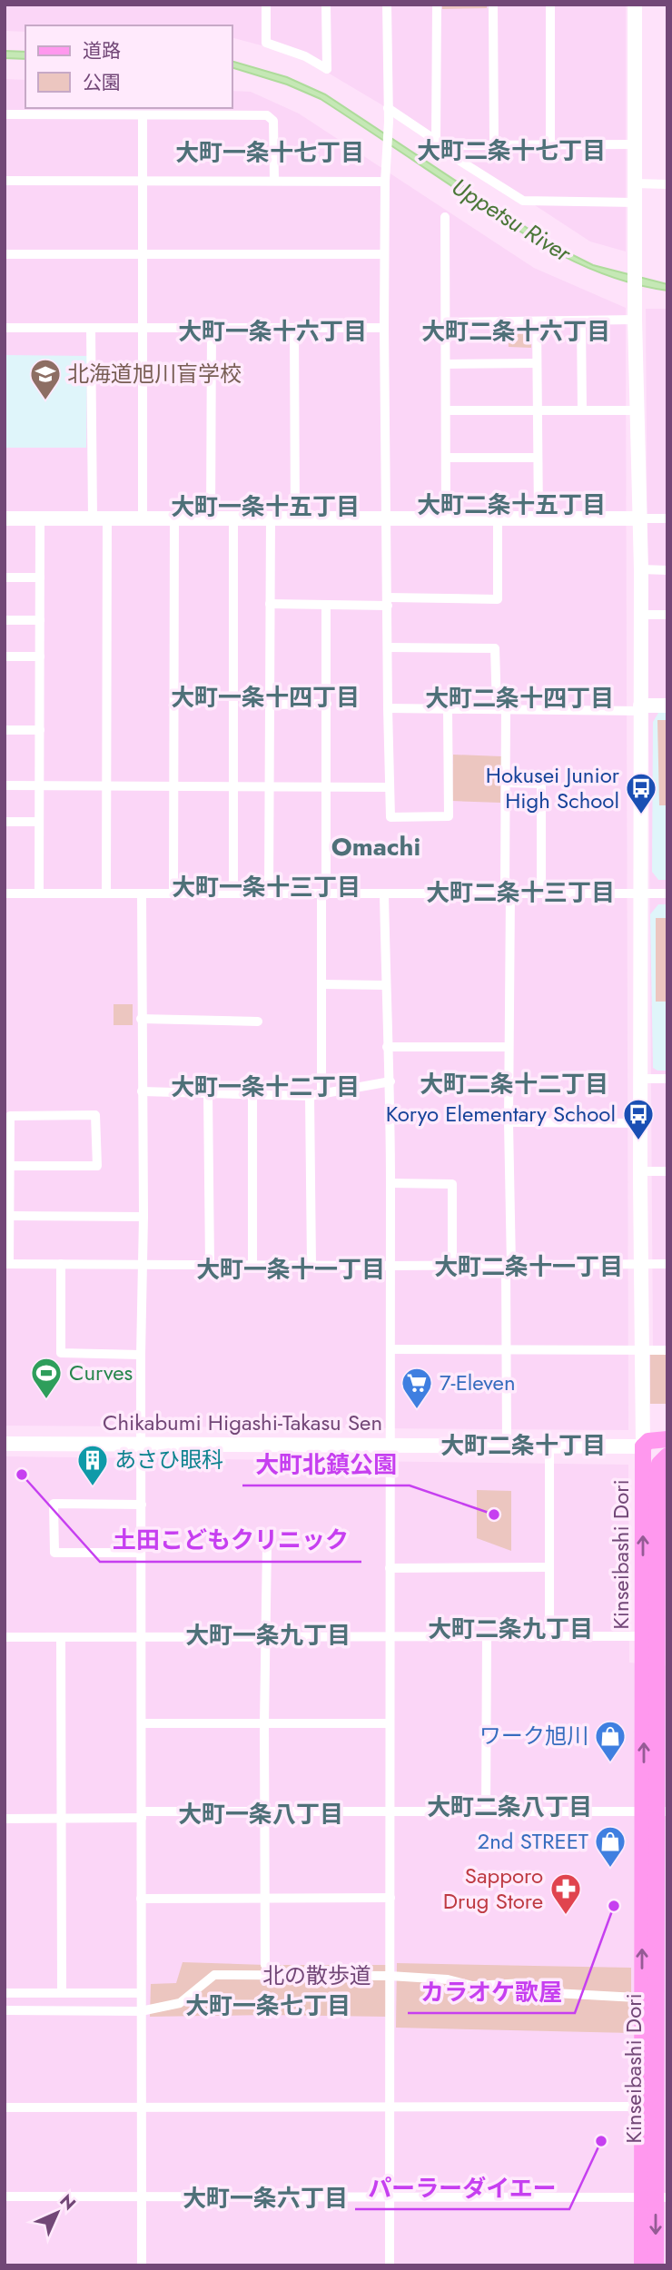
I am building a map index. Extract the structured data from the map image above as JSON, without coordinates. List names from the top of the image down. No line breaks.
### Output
{"streets":{"main road":["Chikabumi Higashi-Takasu Sen","Kinseibashi Dori"],"street":["北の散歩道"]},"crossings":[["Chikabumi Higashi-Takasu Sen","Kinseibashi Dori"],["Kinseibashi Dori","北の散歩道"]],"districts":["大町二条十七丁目","大町一条十七丁目","大町一条十六丁目","大町二条十六丁目","大町二条十五丁目","大町一条十五丁目","大町一条十四丁目","大町二条十四丁目","Omachi","大町一条十三丁目","大町二条十三丁目","大町二条十二丁目","大町一条十二丁目","大町二条十一丁目","大町一条十一丁目","大町二条十丁目","大町二条九丁目","大町一条九丁目","大町二条八丁目","大町一条八丁目","大町一条七丁目","大町一条六丁目"],"water":["Uppetsu River"],"places":{"school or university":["北海道旭川盲学校"],"bus stop":["Hokusei Junior High School","Koryo Elementary School"],"sports":["Curves"],"supermarket":["7-Eleven"],"other":["土田こどもクリニック","大町北鎮公園","カラオケ歌屋","パーラーダイエー"],"building":["あさひ眼科"],"shop":["ワーク旭川","2nd STREET"],"pharmacy":["Sapporo Drug Store"]},"legend":["道路","公園"],"north":"top right"}
